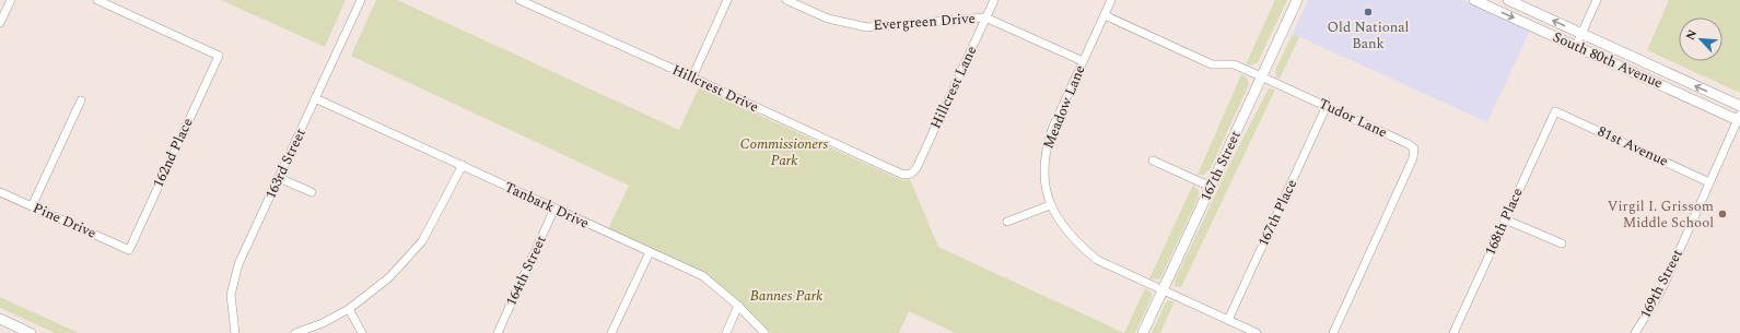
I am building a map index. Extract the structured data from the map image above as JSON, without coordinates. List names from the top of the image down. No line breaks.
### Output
{"streets":{"street":["Evergreen Drive","South 80th Avenue","Hillcrest Lane","Hillcrest Drive","Meadow Lane","Tudor Lane","81st Avenue","162nd Place","163rd Street","167th Street","Tanbark Drive","167th Place","Pine Drive","168th Place","164th Street","169th Street"]},"crossings":[["Evergreen Drive","Hillcrest Lane"],["Evergreen Drive","Meadow Lane"],["South 80th Avenue","169th Street"],["Hillcrest Lane","Hillcrest Drive"],["Meadow Lane","Tudor Lane"],["Meadow Lane","167th Street"],["Meadow Lane","167th Place"],["Tudor Lane","167th Street"],["Tudor Lane","167th Place"],["81st Avenue","168th Place"],["81st Avenue","169th Street"],["162nd Place","Pine Drive"],["163rd Street","Tanbark Drive"],["Tanbark Drive","164th Street"]],"parks":["Commissioners Park","Bannes Park"],"places":["Old National Bank","Virgil I. Grissom Middle School"],"north":"top left"}
